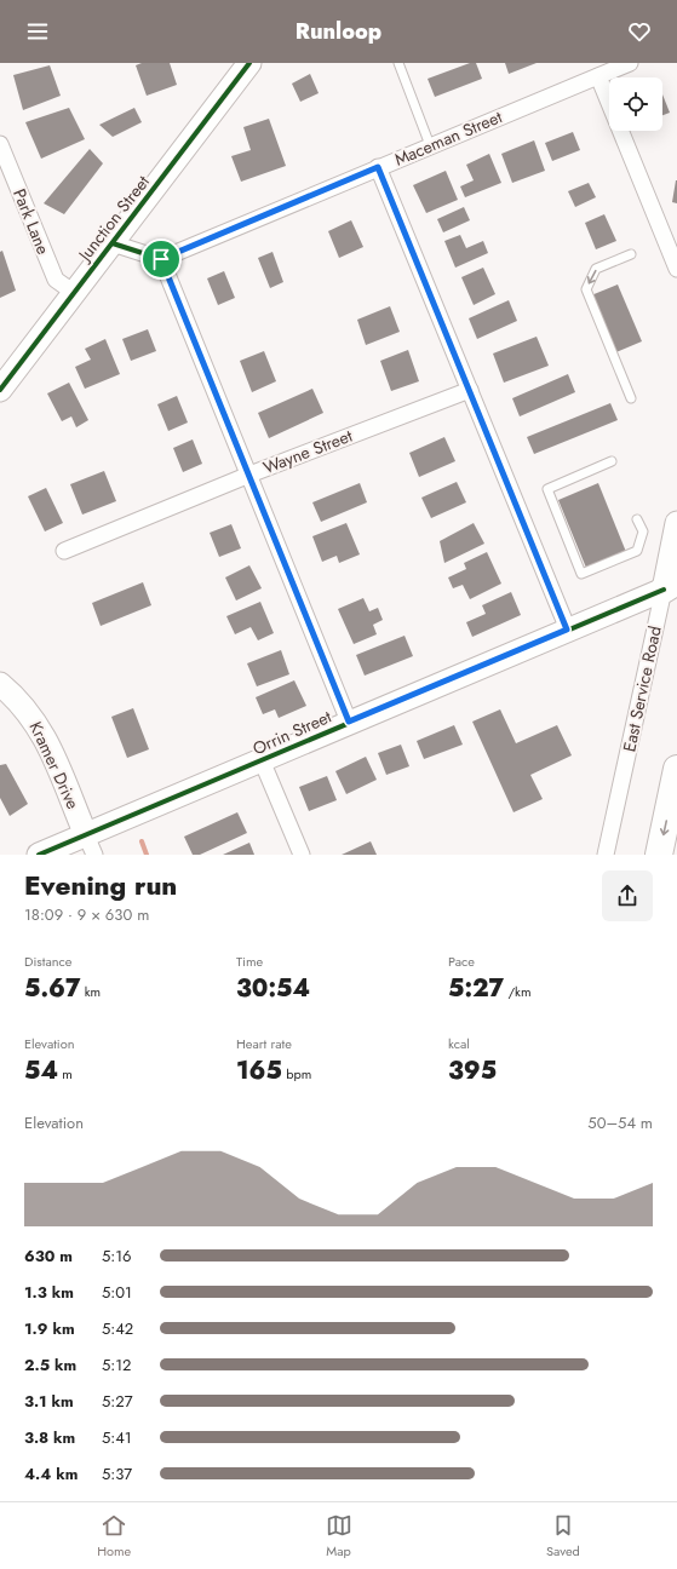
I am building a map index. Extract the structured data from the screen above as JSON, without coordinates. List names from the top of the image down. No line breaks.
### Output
{"streets":{"street":["Maceman Street","Junction Street","Park Lane","Wayne Street","East Service Road","Orrin Street","Kramer Drive"]},"crossings":[["Junction Street","Park Lane"],["East Service Road","Orrin Street"],["Orrin Street","Kramer Drive"]],"page":{"header":"Runloop","heading":["Evening run","18:09 · 9 × 630 m"],"stats":[["Distance","5.67 km"],["Time","30:54"],["Pace","5:27 /km"],["Elevation","54 m"],["Heart rate","165 bpm"],["kcal","395"]],"chart":["Elevation","50–54 m"],"list":[{"name":"630 m","note":"5:16"},{"name":"1.3 km","note":"5:01"},{"name":"1.9 km","note":"5:42"},{"name":"2.5 km","note":"5:12"},{"name":"3.1 km","note":"5:27"},{"name":"3.8 km","note":"5:41"},{"name":"4.4 km","note":"5:37"}],"tabs":["Home","Map","Saved"]}}
